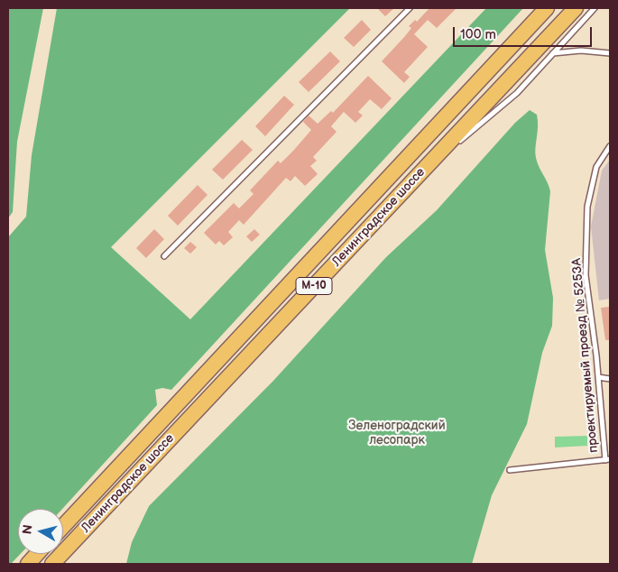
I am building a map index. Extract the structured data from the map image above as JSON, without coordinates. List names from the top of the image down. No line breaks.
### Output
{"streets":{"highway":["Ленинградское шоссе","М-10"],"lane":["проектируемый проезд № 5253А"]},"parks":["Зеленоградский лесопарк"],"scale_bar":"100 m","north":"left"}
